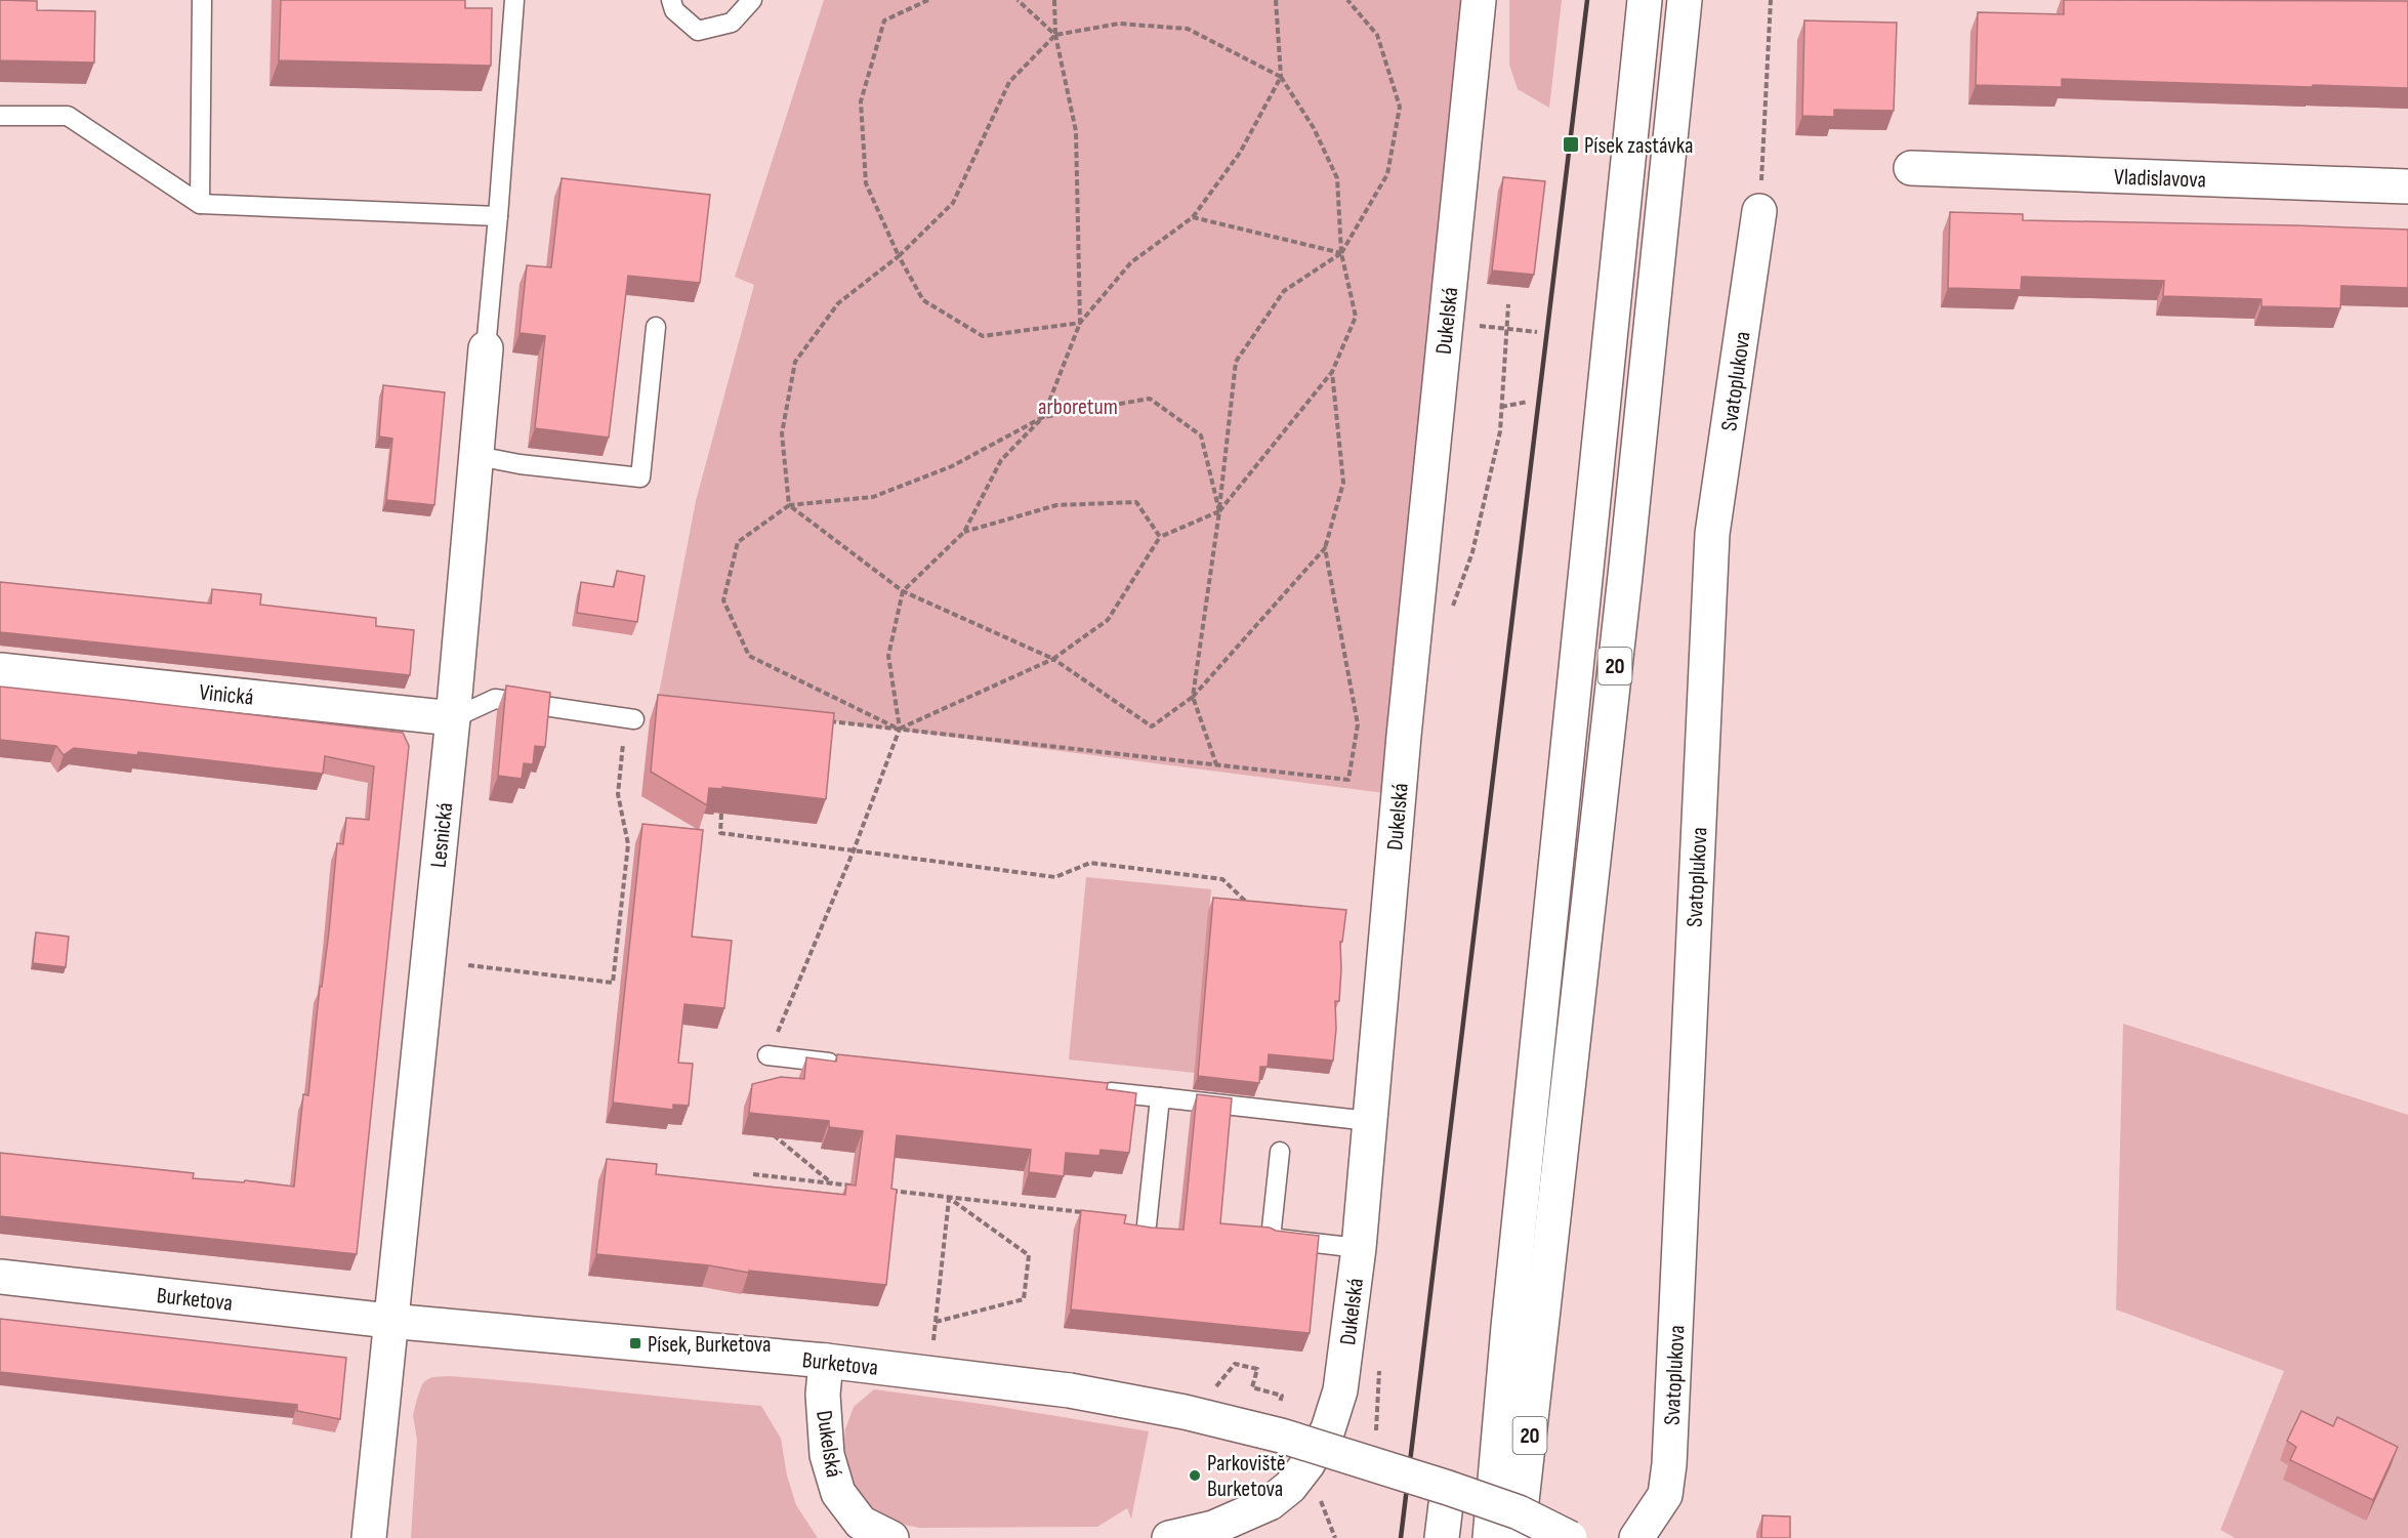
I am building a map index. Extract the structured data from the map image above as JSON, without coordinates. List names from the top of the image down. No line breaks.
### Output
{"streets":{"main road":["Vladislavova","Dukelská","Svatoplukova","20","Vinická","Lesnická","Burketova"]},"crossings":[["Dukelská","Burketova"],["Vinická","Lesnická"],["Lesnická","Burketova"]],"parks":["arboretum"],"places":{"transit":["Písek zastávka","Písek, Burketova"],"other":["Parkoviště Burketova"]}}
